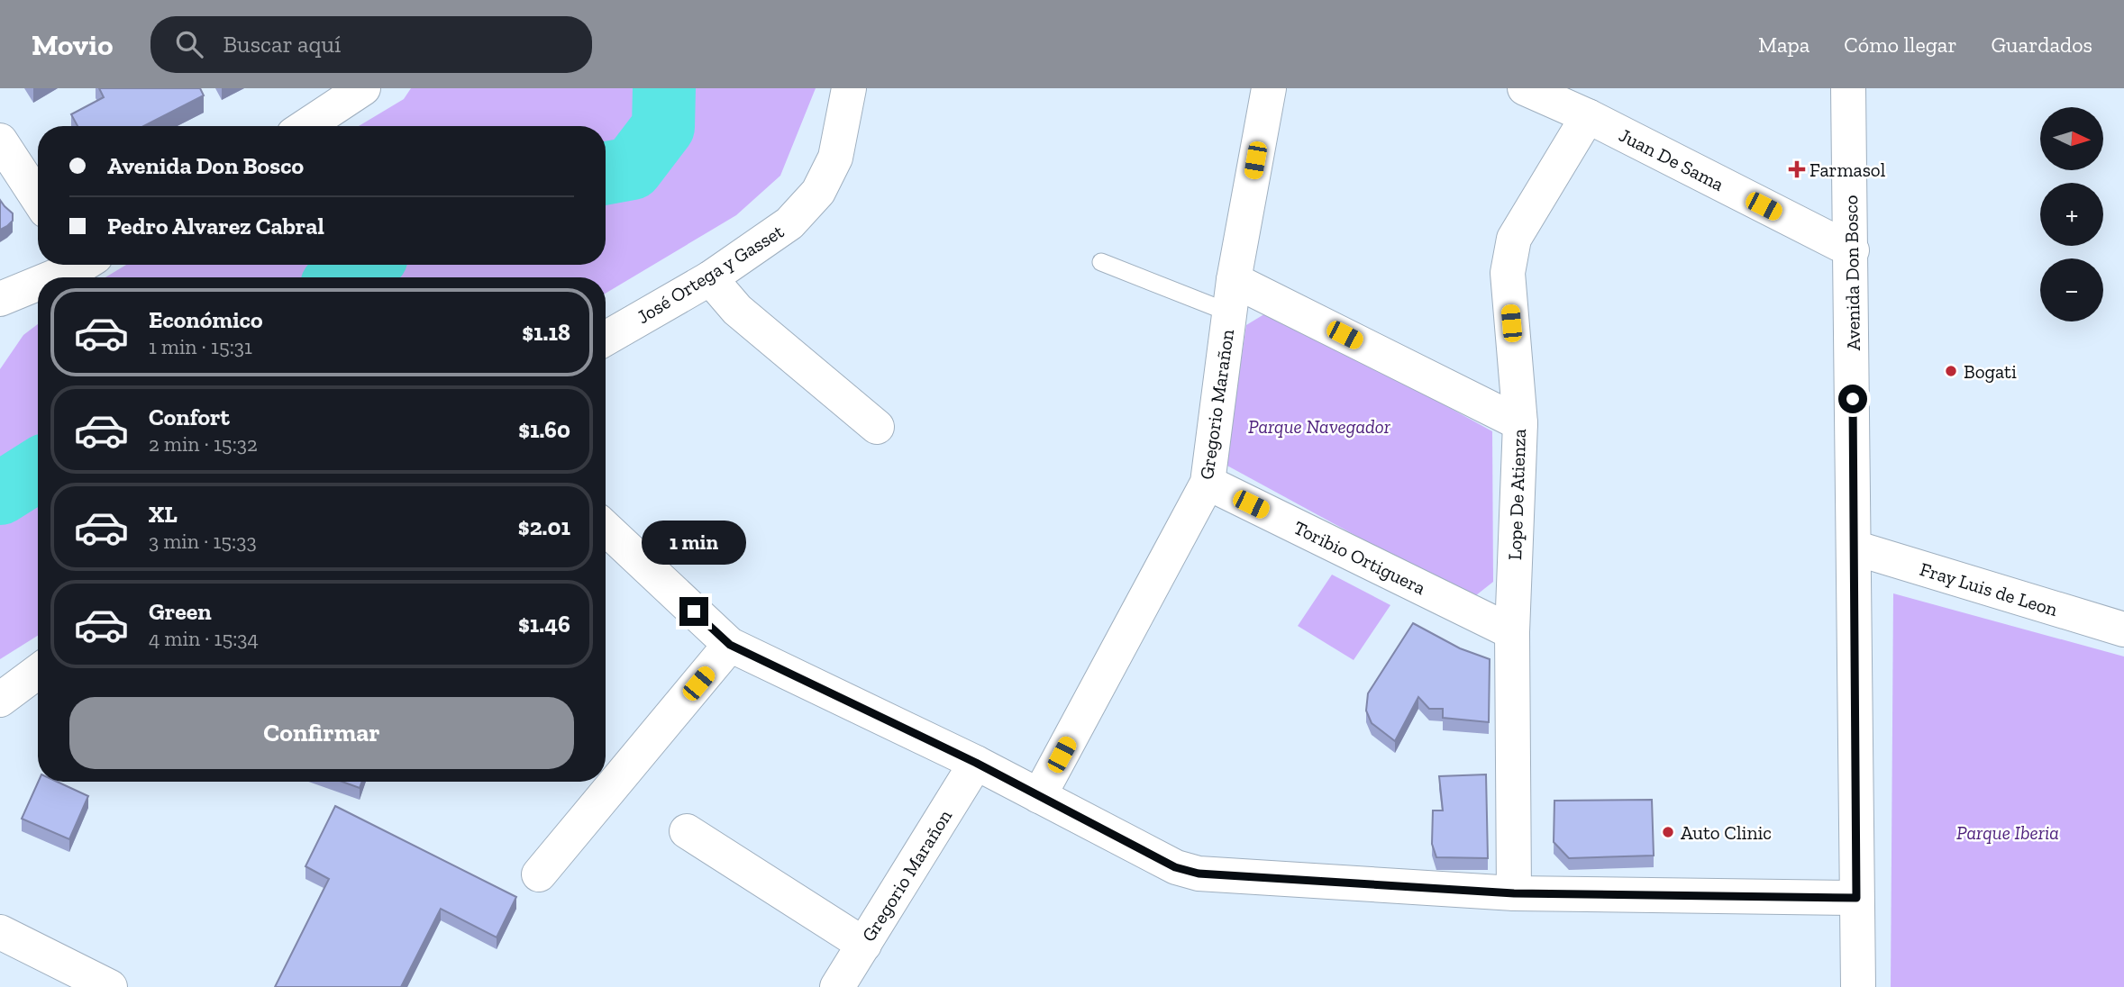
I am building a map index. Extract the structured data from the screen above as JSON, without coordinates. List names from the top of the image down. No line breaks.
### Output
{"streets":{"street":["Juan De Sama","Avenida Don Bosco","José Ortega y Gasset","Gregorio Marañon","Lope De Atienza","Toribio Ortiguera","Fray Luis de Leon"]},"crossings":[["Juan De Sama","Avenida Don Bosco"],["Juan De Sama","Lope De Atienza"],["Avenida Don Bosco","Fray Luis de Leon"],["Gregorio Marañon","Toribio Ortiguera"],["Lope De Atienza","Toribio Ortiguera"]],"parks":["Parque Navegador","Parque Iberia"],"places":{"health":["Farmasol"],"other":["Bogati","Auto Clinic"]},"north":"right","page":{"header":"Movio","search":"Buscar aquí","nav":["Mapa","Cómo llegar","Guardados"],"map_buttons":["+","−"],"banner":["Avenida Don Bosco","Pedro Alvarez Cabral"],"list":[{"name":"Económico","note":"1 min · 15:31","value":"$1.18"},{"name":"Confort","note":"2 min · 15:32","value":"$1.60"},{"name":"XL","note":"3 min · 15:33","value":"$2.01"},{"name":"Green","note":"4 min · 15:34","value":"$1.46"}],"bubble":"1 min","buttons":"Confirmar"}}
